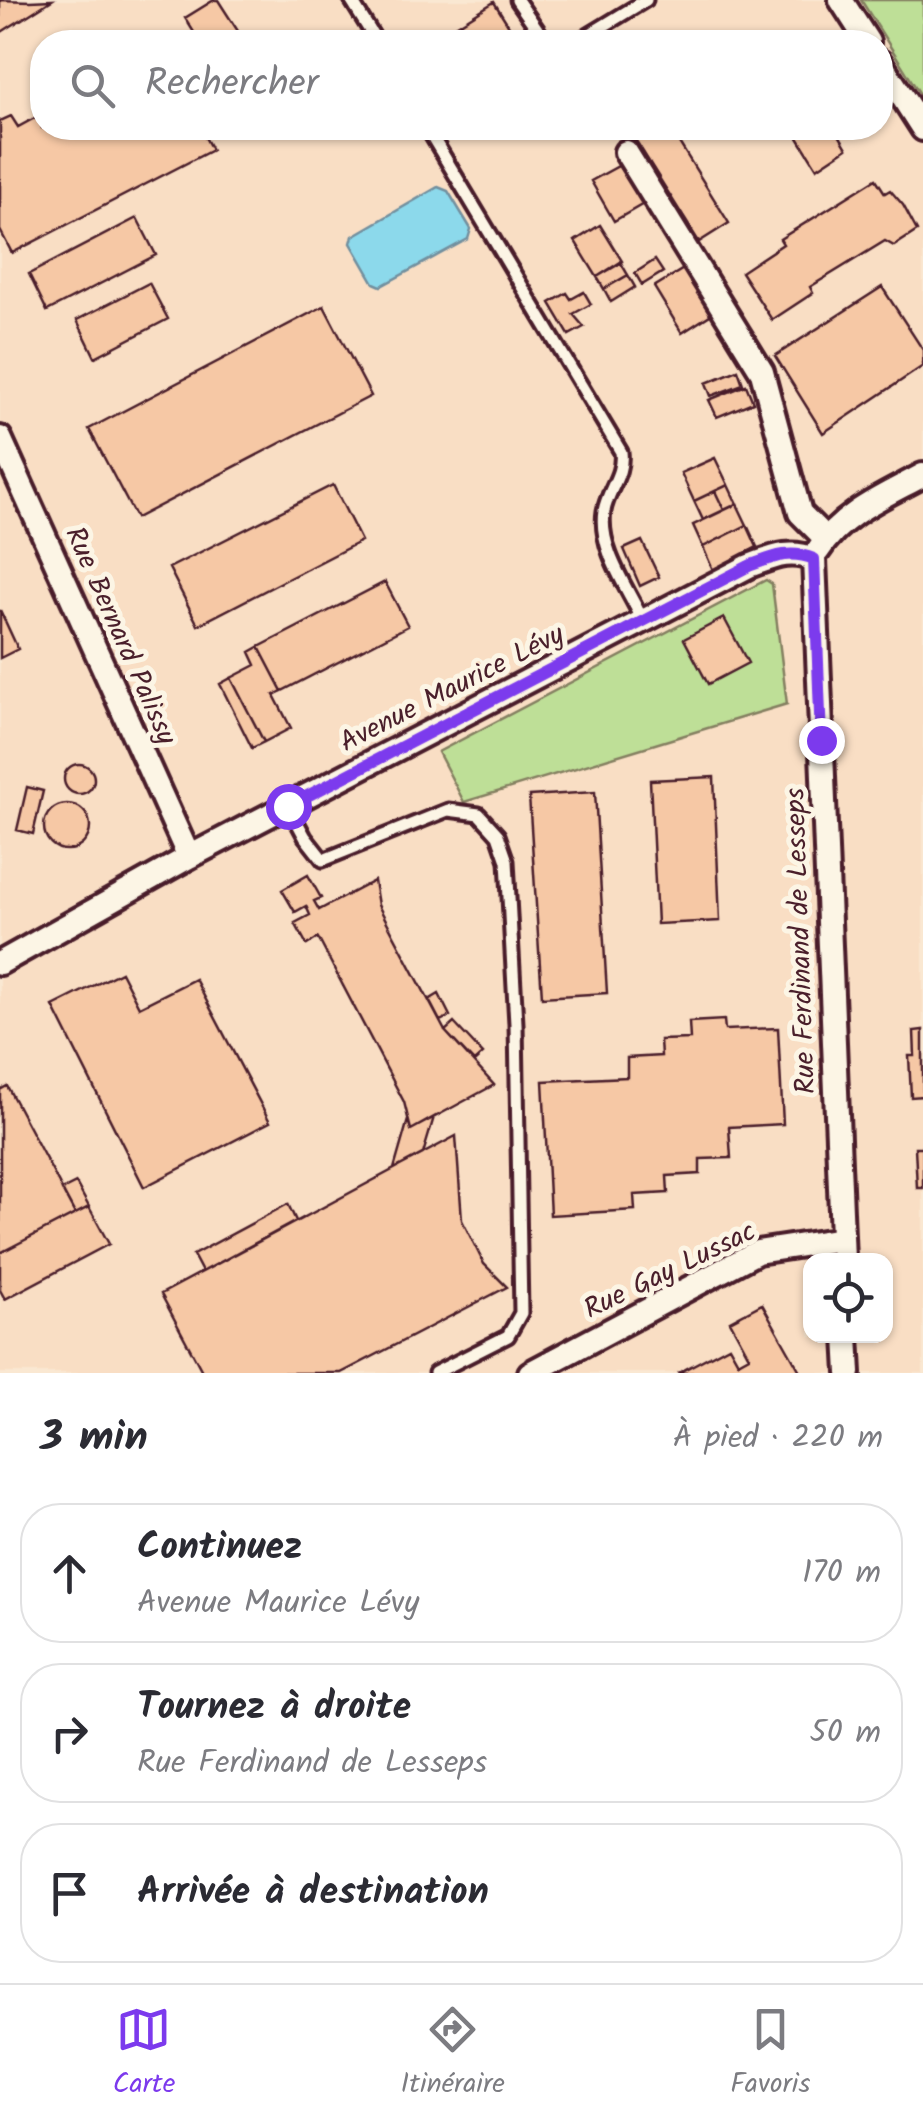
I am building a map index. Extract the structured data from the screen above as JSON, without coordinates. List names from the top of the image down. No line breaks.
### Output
{"streets":{"street":["Rue Bernard Palissy","Avenue Maurice Lévy","Rue Ferdinand de Lesseps","Rue Gay Lussac"]},"crossings":[["Rue Bernard Palissy","Avenue Maurice Lévy"],["Avenue Maurice Lévy","Rue Ferdinand de Lesseps"],["Rue Ferdinand de Lesseps","Rue Gay Lussac"]],"page":{"search":"Rechercher","heading":["3 min","À pied · 220 m"],"list":[["Continuez","Avenue Maurice Lévy","170 m"],["Tournez à droite","Rue Ferdinand de Lesseps","50 m"],"Arrivée à destination"],"nav":["Carte","Itinéraire","Favoris"]}}
